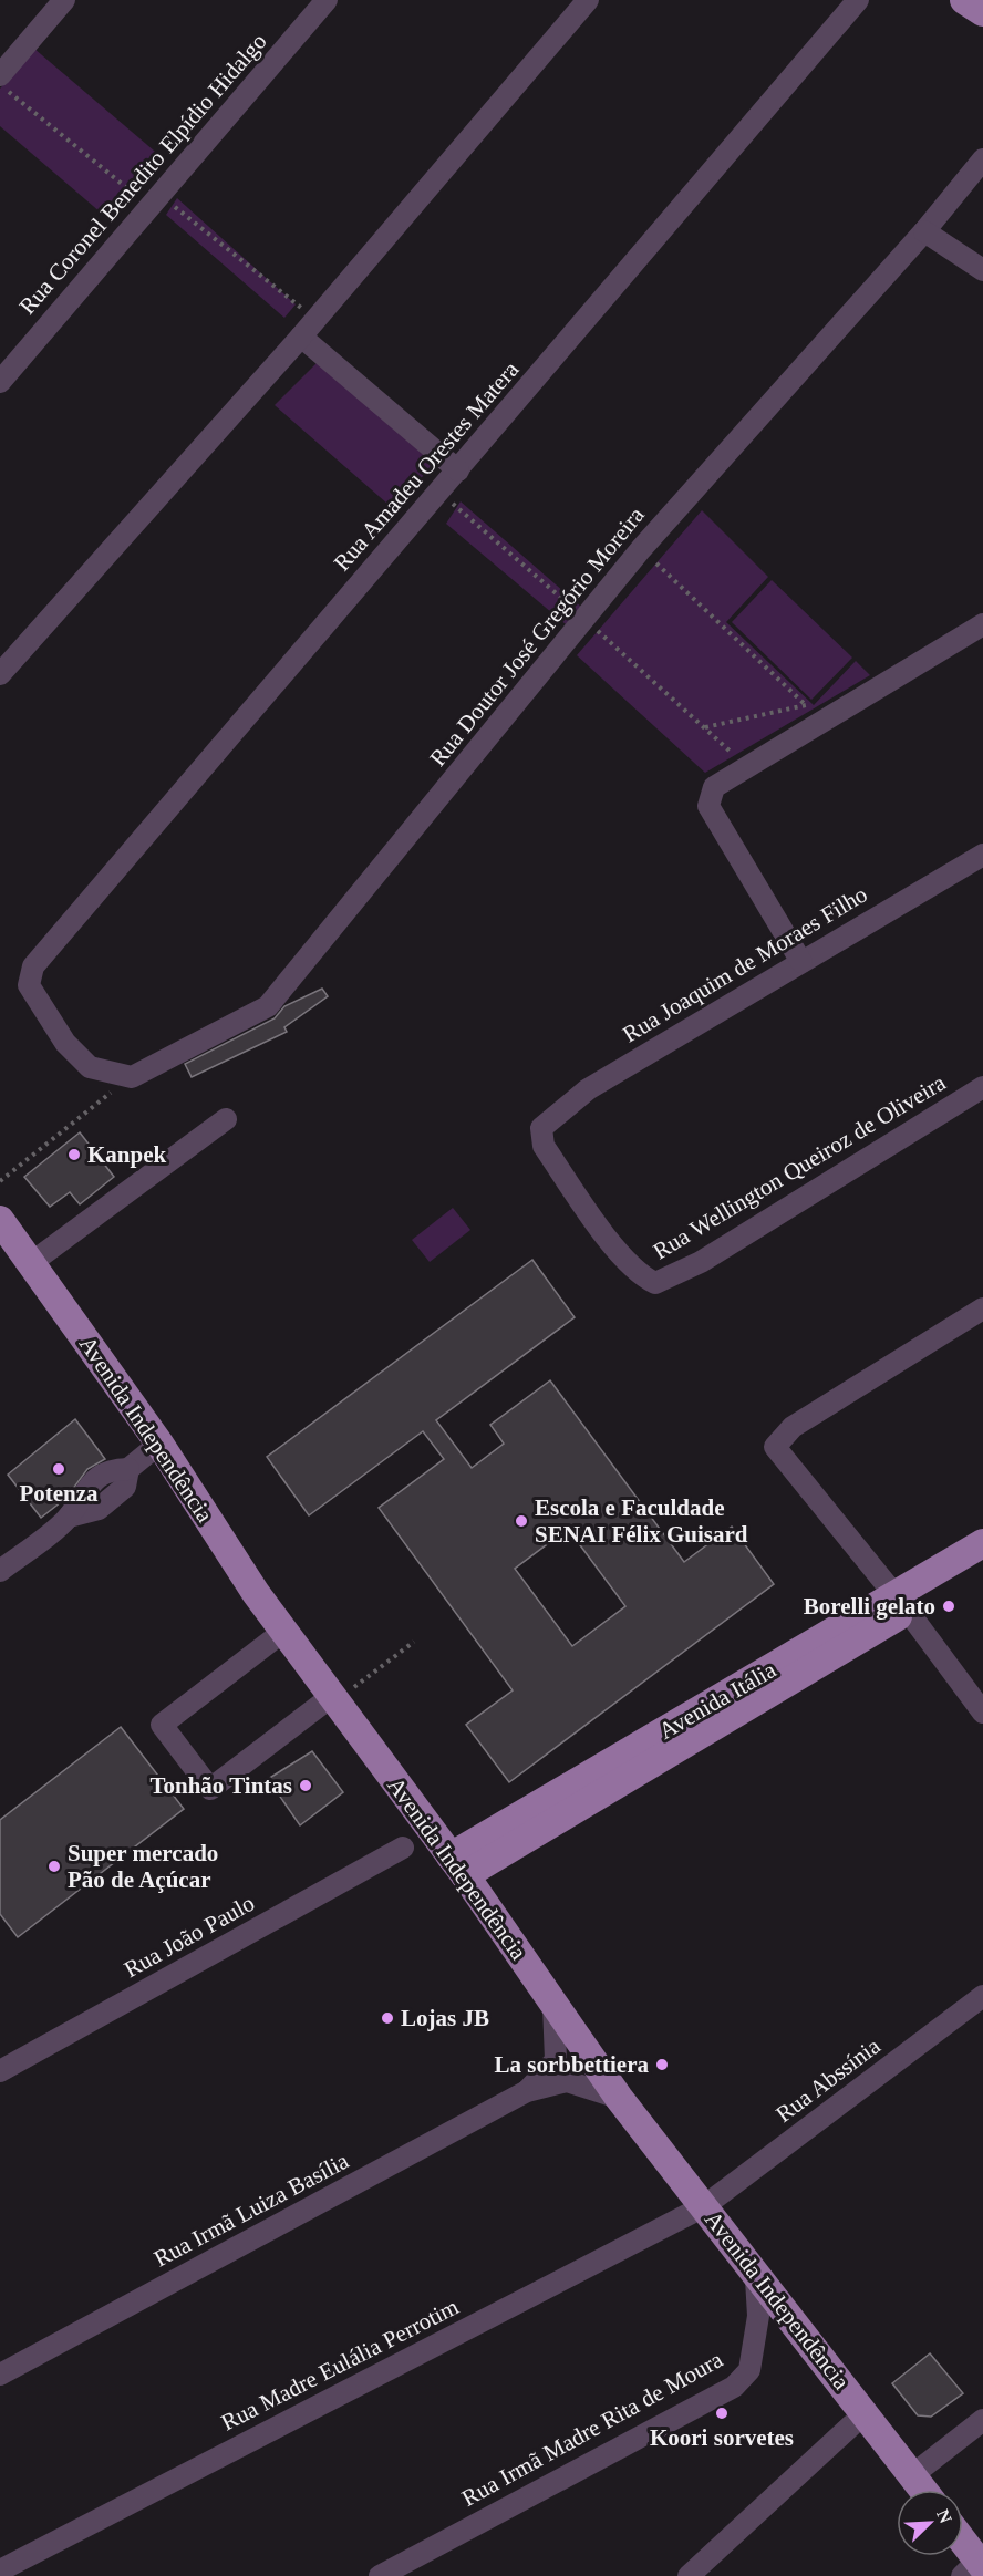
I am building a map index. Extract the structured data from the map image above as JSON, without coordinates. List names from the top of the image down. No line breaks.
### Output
{"streets":{"main road":["Avenida Independência","Avenida Itália"],"street":["Rua Coronel Benedito Elpídio Hidalgo","Rua Amadeu Orestes Matera","Rua Doutor José Gregório Moreira","Rua Joaquim de Moraes Filho","Rua Wellington Queiroz de Oliveira","Rua João Paulo","Rua Abssínia","Rua Irmã Luiza Basília","Rua Madre Eulália Perrotim","Rua Irmã Madre Rita de Moura"]},"crossings":[["Rua Amadeu Orestes Matera","Rua Doutor José Gregório Moreira"],["Rua Joaquim de Moraes Filho","Rua Wellington Queiroz de Oliveira"],["Avenida Independência","Avenida Itália"],["Avenida Independência","Rua Abssínia"],["Avenida Independência","Rua Irmã Luiza Basília"],["Avenida Independência","Rua Madre Eulália Perrotim"],["Avenida Independência","Rua Irmã Madre Rita de Moura"],["Rua Abssínia","Rua Madre Eulália Perrotim"]],"places":["Kanpek","Potenza","Escola e Faculdade SENAI Félix Guisard","Borelli gelato","Tonhão Tintas","Super mercado Pão de Açúcar","Lojas JB","La sorbbettiera","Koori sorvetes"],"north":"top right"}
